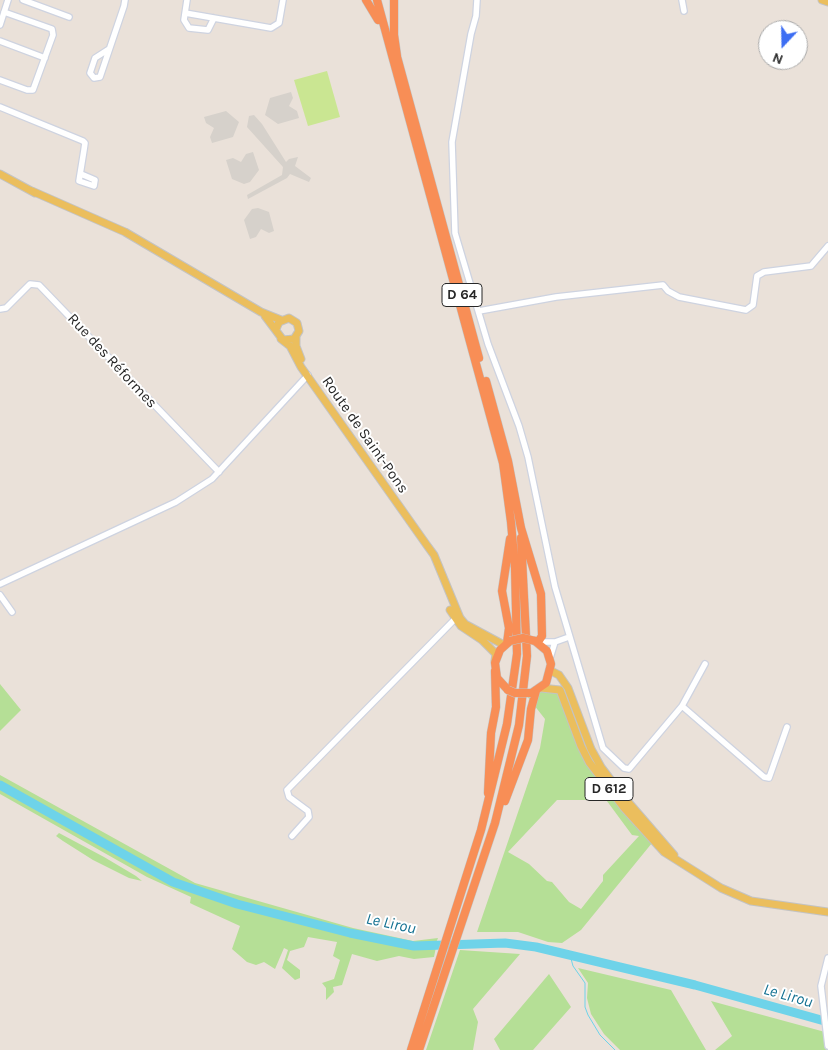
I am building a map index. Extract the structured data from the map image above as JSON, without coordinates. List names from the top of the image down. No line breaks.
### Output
{"streets":{"highway":["D 64"],"main road":["Route de Saint-Pons","D 612"],"street":["Rue des Réformes"]},"crossings":[["D 64","Route de Saint-Pons"],["D 64","D 612"],["Route de Saint-Pons","D 612"]],"water":["Le Lirou"],"north":"bottom"}
